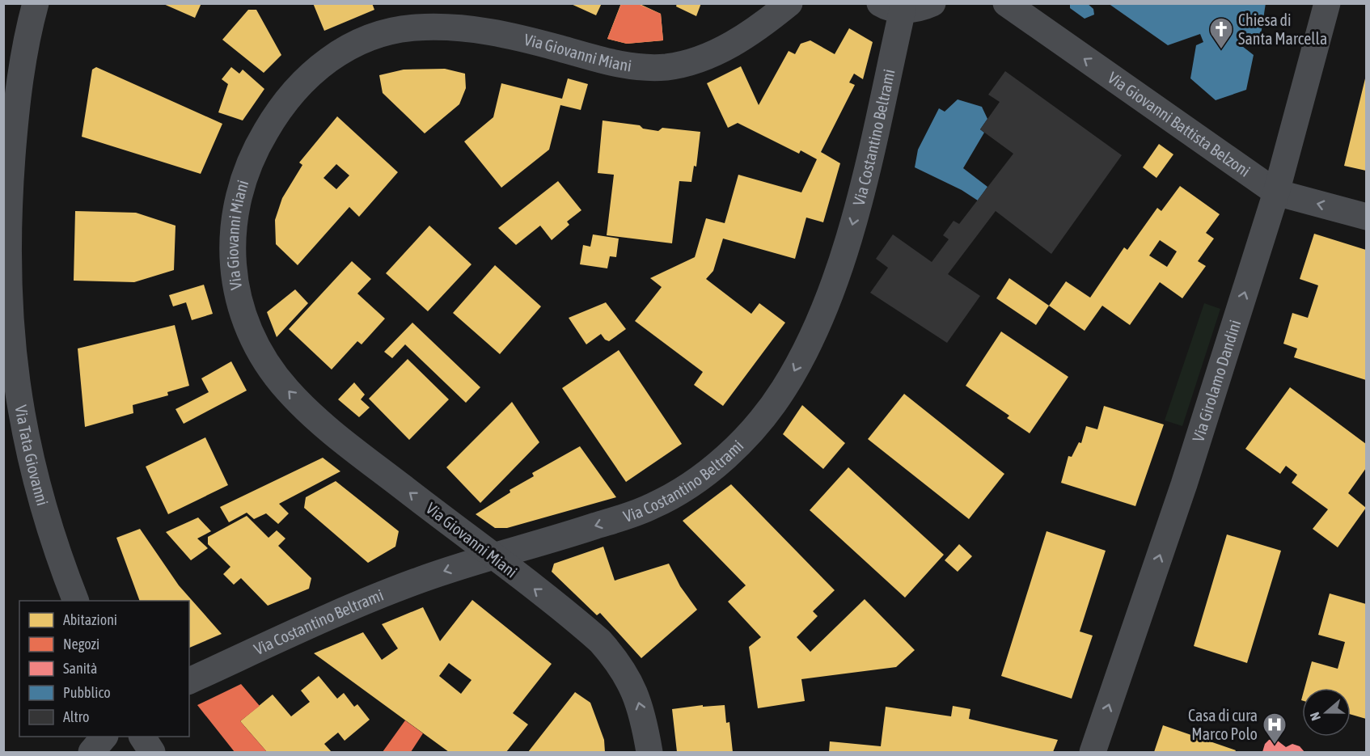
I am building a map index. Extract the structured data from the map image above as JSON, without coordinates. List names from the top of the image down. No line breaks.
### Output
{"streets":{"street":["Via Giovanni Miani","Via Giovanni Battista Belzoni","Via Costantino Beltrami","Via Girolamo Dandini","Via Tata Giovanni"]},"crossings":[["Via Giovanni Miani","Via Costantino Beltrami"],["Via Giovanni Battista Belzoni","Via Girolamo Dandini"]],"one_way":["Via Giovanni Battista Belzoni","Via Costantino Beltrami","Via Girolamo Dandini"],"places":{"church":["Chiesa di Santa Marcella"],"hospital":["Casa di cura Marco Polo"]},"legend":["Abitazioni","Negozi","Sanità","Pubblico","Altro"],"north":"left"}
